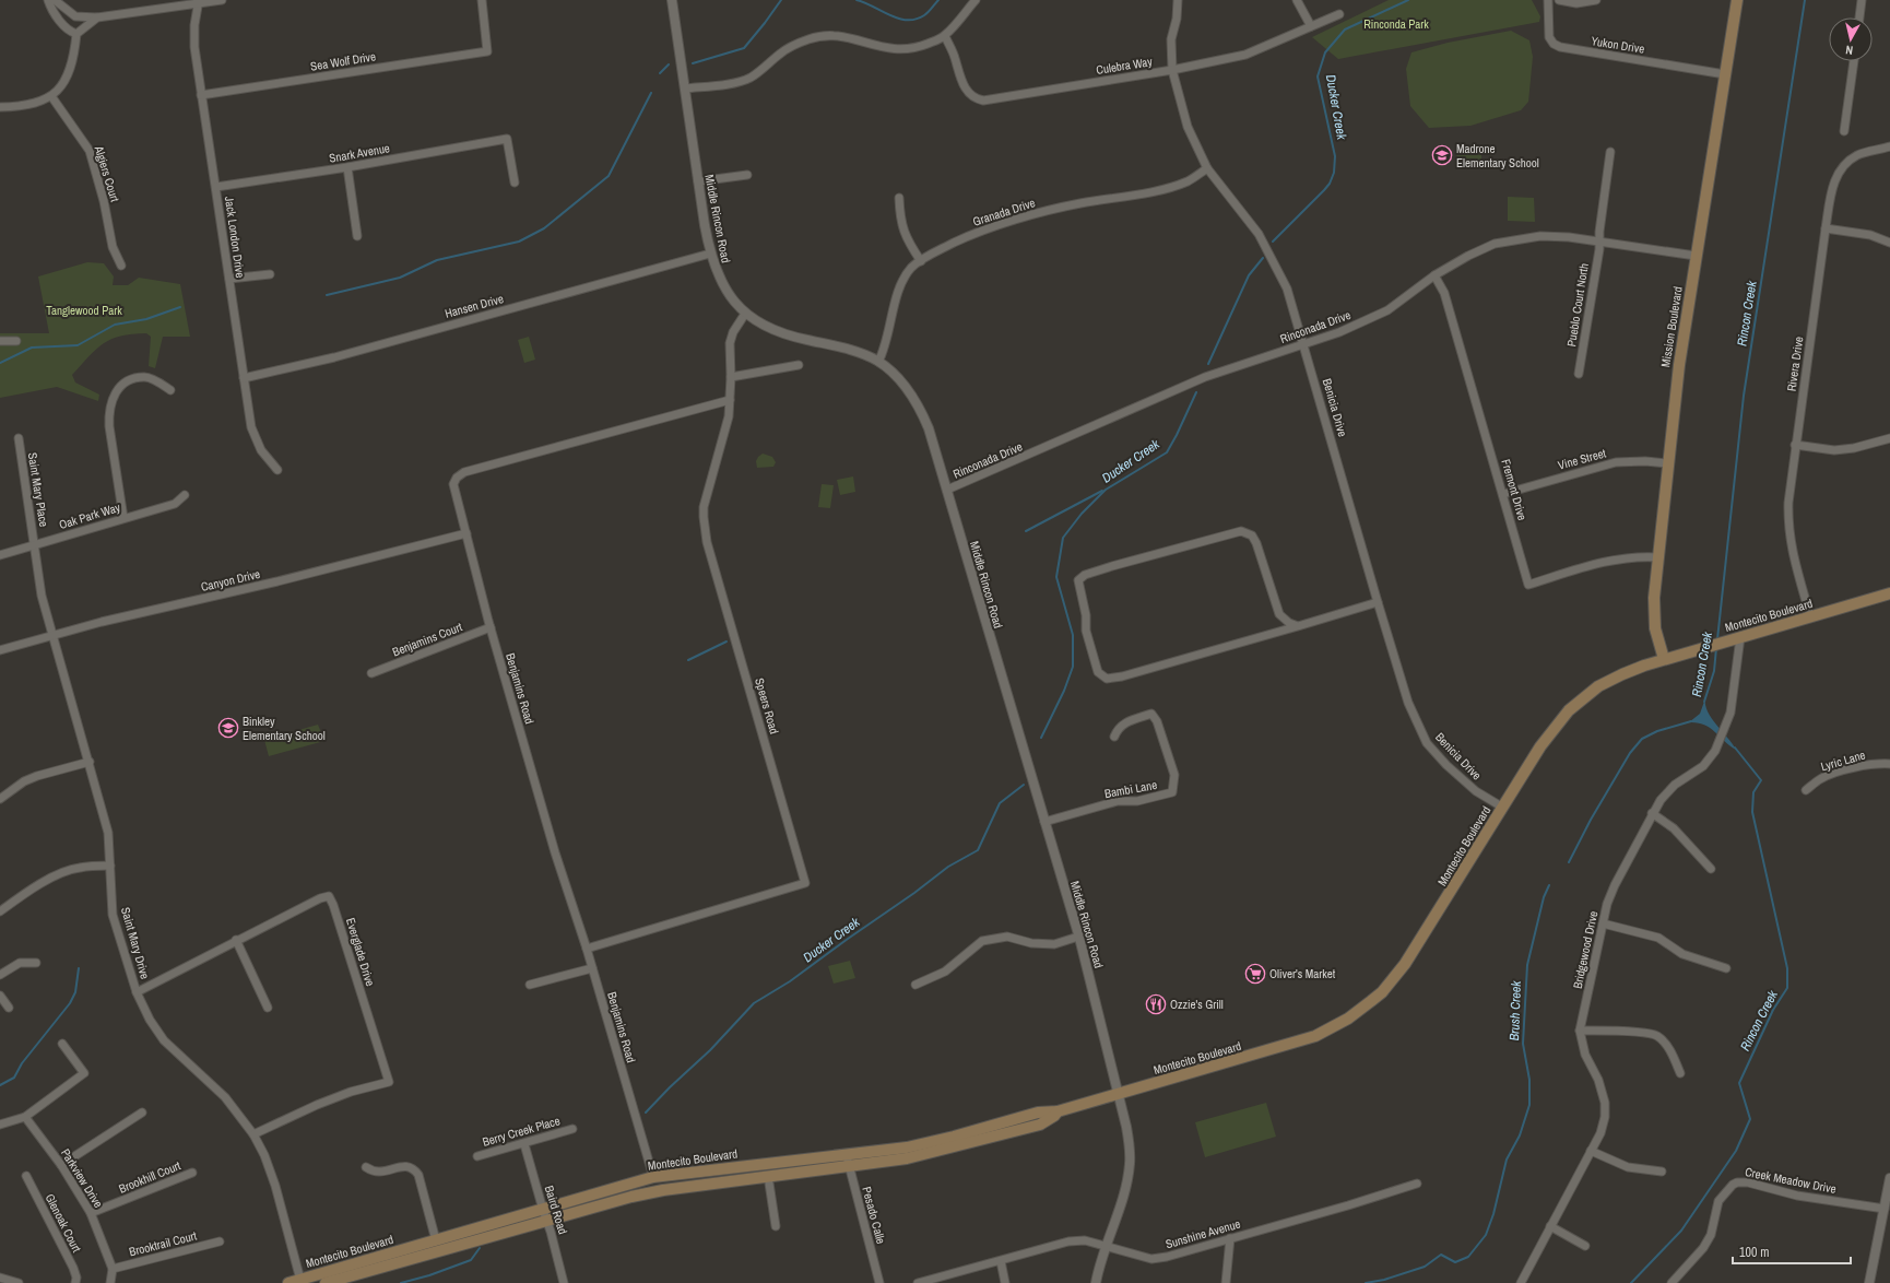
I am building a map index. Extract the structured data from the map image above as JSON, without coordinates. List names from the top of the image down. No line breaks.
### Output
{"streets":{"main road":["Mission Boulevard","Montecito Boulevard"],"street":["Yukon Drive","Sea Wolf Drive","Culebra Way","Snark Avenue","Algiers Court","Granada Drive","Middle Rincon Road","Jack London Drive","Pueblo Court North","Hansen Drive","Rinconada Drive","Rivera Drive","Benicia Drive","Vine Street","Saint Mary Place","Fremont Drive","Oak Park Way","Canyon Drive","Benjamins Court","Benjamins Road","Speers Road","Lyric Lane","Bambi Lane","Saint Mary Drive","Bridgewood Drive","Everglade Drive","Berry Creek Place","Brookhill Court","Parkview Drive","Creek Meadow Drive","Baird Road","Pesado Calle","Glenoak Court","Sunshine Avenue","Brooktrail Court"]},"crossings":[["Yukon Drive","Mission Boulevard"],["Sea Wolf Drive","Jack London Drive"],["Culebra Way","Benicia Drive"],["Snark Avenue","Jack London Drive"],["Granada Drive","Middle Rincon Road"],["Granada Drive","Benicia Drive"],["Middle Rincon Road","Hansen Drive"],["Middle Rincon Road","Rinconada Drive"],["Middle Rincon Road","Montecito Boulevard"],["Middle Rincon Road","Speers Road"],["Middle Rincon Road","Bambi Lane"],["Middle Rincon Road","Sunshine Avenue"],["Jack London Drive","Hansen Drive"],["Pueblo Court North","Rinconada Drive"],["Rinconada Drive","Mission Boulevard"],["Rinconada Drive","Benicia Drive"],["Rinconada Drive","Fremont Drive"],["Mission Boulevard","Vine Street"],["Mission Boulevard","Fremont Drive"],["Mission Boulevard","Montecito Boulevard"],["Rivera Drive","Montecito Boulevard"],["Benicia Drive","Montecito Boulevard"],["Vine Street","Fremont Drive"],["Saint Mary Place","Oak Park Way"],["Saint Mary Place","Saint Mary Drive"],["Oak Park Way","Saint Mary Drive"],["Canyon Drive","Benjamins Road"],["Canyon Drive","Saint Mary Drive"],["Montecito Boulevard","Benjamins Road"],["Montecito Boulevard","Saint Mary Drive"],["Montecito Boulevard","Bridgewood Drive"],["Montecito Boulevard","Baird Road"],["Montecito Boulevard","Pesado Calle"],["Benjamins Court","Benjamins Road"],["Benjamins Road","Speers Road"],["Saint Mary Drive","Everglade Drive"],["Berry Creek Place","Baird Road"],["Brookhill Court","Parkview Drive"],["Parkview Drive","Brooktrail Court"]],"water":["Ducker Creek","Rincon Creek","Brush Creek"],"parks":["Rinconda Park","Tanglewood Park"],"places":{"school or university":["Madrone Elementary School","Binkley Elementary School"],"supermarket":["Oliver's Market"],"restaurant":["Ozzie's Grill"]},"scale_bar":"100 m","north":"bottom"}
